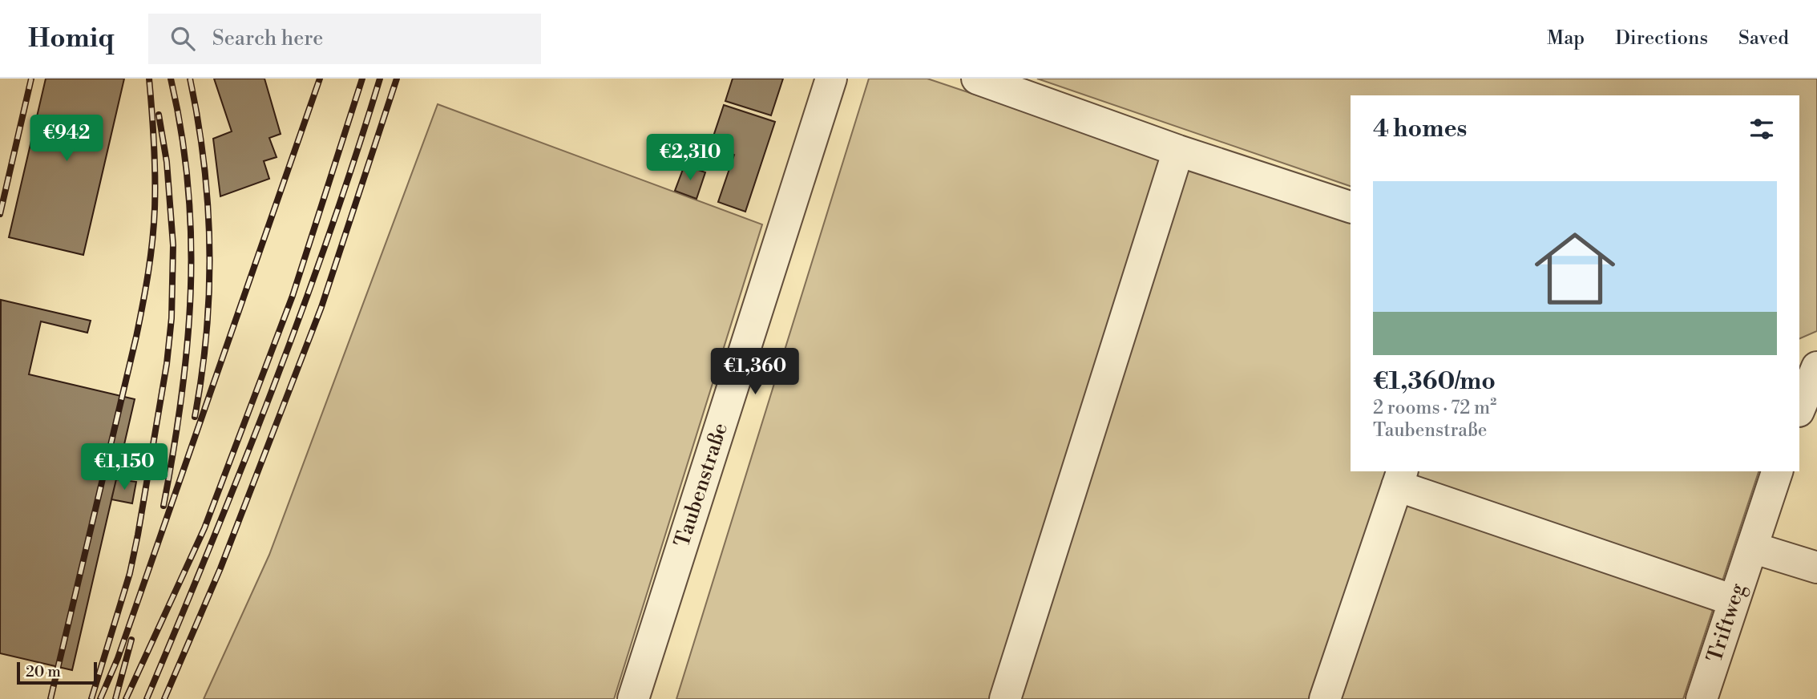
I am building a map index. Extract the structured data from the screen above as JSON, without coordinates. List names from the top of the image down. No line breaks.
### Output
{"streets":{"street":["Taubenstraße","Triftweg"]},"scale_bar":"20 m","page":{"header":"Homiq","search":"Search here","nav":["Map","Directions","Saved"],"heading":"4 homes","price":["€942","€2,310","€1,360","€1,150"],"list":[{"name":"€1,360/mo","note":"2 rooms · 72 m² · Taubenstraße"}],"scale":"20 m"}}
